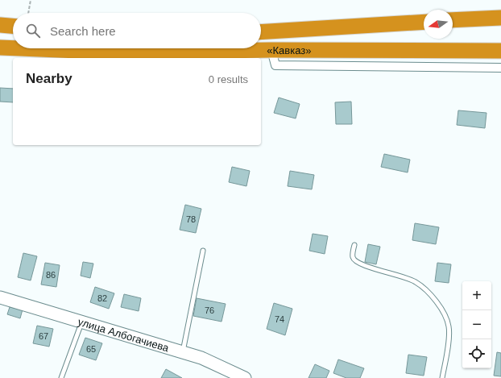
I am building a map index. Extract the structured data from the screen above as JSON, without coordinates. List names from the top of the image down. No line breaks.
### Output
{"streets":{"highway":["«Кавказ»"],"street":["улица Албогачиева"]},"house_numbers":["78","86","82","76","74","67","65"],"north":"left","page":{"search":"Search here","heading":["Nearby","0 results"],"map_buttons":["+","−"]}}
